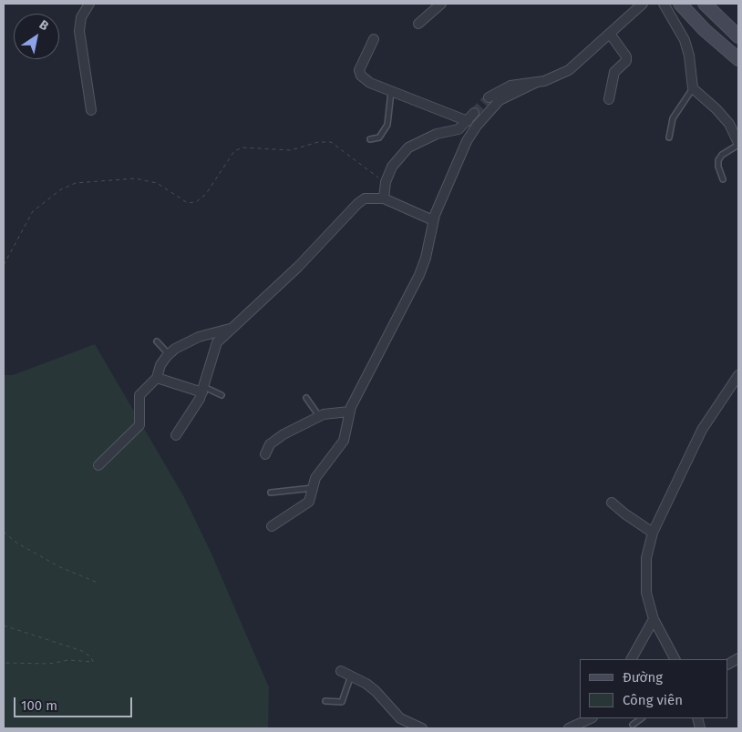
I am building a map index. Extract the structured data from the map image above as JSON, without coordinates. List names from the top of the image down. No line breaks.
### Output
{"legend":["Đường","Công viên"],"scale_bar":"100 m","north":"top right"}
